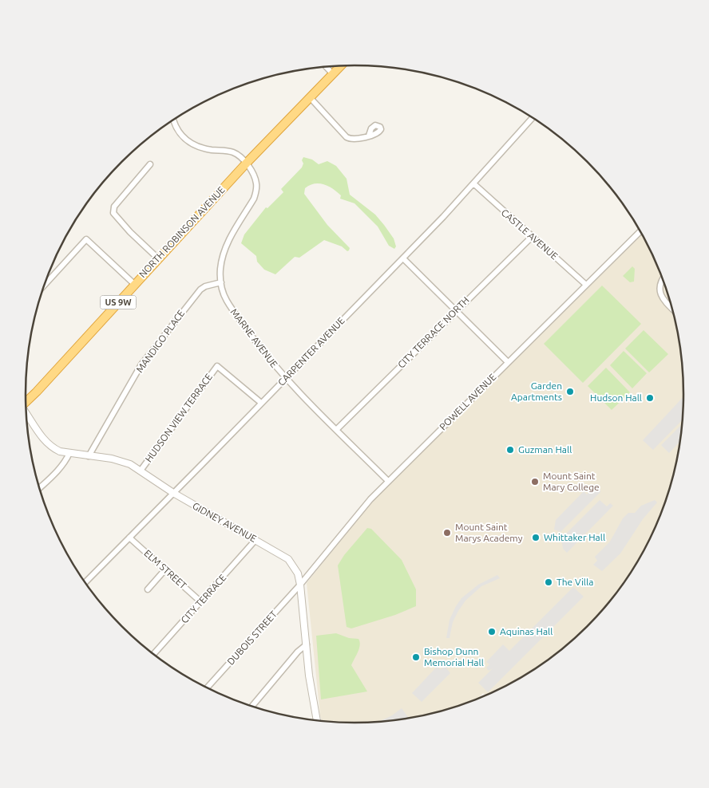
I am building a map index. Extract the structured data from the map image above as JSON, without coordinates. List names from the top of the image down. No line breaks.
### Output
{"streets":{"highway":["NORTH ROBINSON AVENUE","US 9W"],"street":["CASTLE AVENUE","CITY TERRACE NORTH","MARNE AVENUE","MANDIGO PLACE","CARPENTER AVENUE","POWELL AVENUE","HUDSON VIEW TERRACE","GIDNEY AVENUE","ELM STREET","CITY TERRACE","DUBOIS STREET"]},"crossings":[["NORTH ROBINSON AVENUE","MARNE AVENUE"],["CASTLE AVENUE","CITY TERRACE NORTH"],["CASTLE AVENUE","CARPENTER AVENUE"],["CASTLE AVENUE","POWELL AVENUE"],["CITY TERRACE NORTH","MARNE AVENUE"],["MARNE AVENUE","MANDIGO PLACE"],["MARNE AVENUE","CARPENTER AVENUE"],["MARNE AVENUE","POWELL AVENUE"],["MANDIGO PLACE","GIDNEY AVENUE"],["CARPENTER AVENUE","HUDSON VIEW TERRACE"],["CARPENTER AVENUE","GIDNEY AVENUE"],["CARPENTER AVENUE","ELM STREET"],["POWELL AVENUE","GIDNEY AVENUE"],["POWELL AVENUE","DUBOIS STREET"],["HUDSON VIEW TERRACE","GIDNEY AVENUE"],["GIDNEY AVENUE","CITY TERRACE"],["GIDNEY AVENUE","DUBOIS STREET"],["ELM STREET","CITY TERRACE"]],"places":["Garden Apartments","Hudson Hall","Guzman Hall","Mount Saint Mary College","Mount Saint Marys Academy","Whittaker Hall","The Villa","Aquinas Hall","Bishop Dunn Memorial Hall"]}
